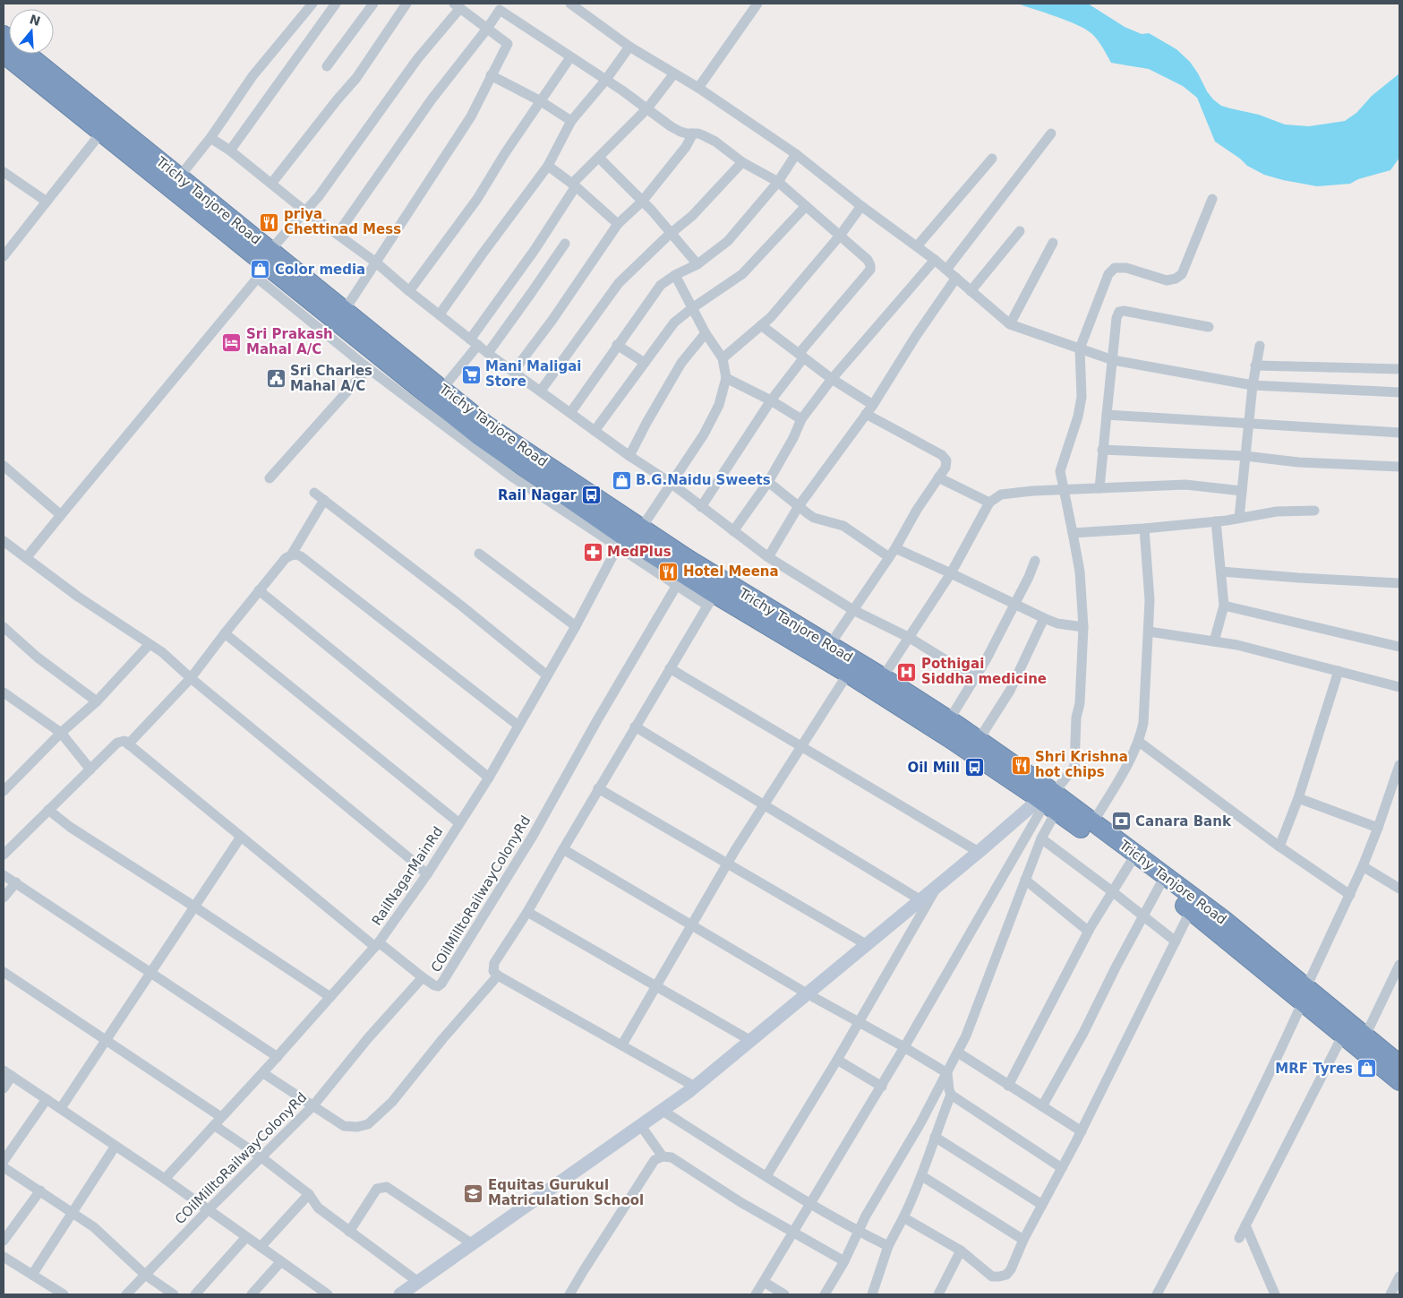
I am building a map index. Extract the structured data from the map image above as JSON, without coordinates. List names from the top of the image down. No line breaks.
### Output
{"streets":{"highway":["Trichy Tanjore Road"],"street":["RailNagarMainRd","COilMilltoRailwayColonyRd"]},"places":{"restaurant":["priya Chettinad Mess","Hotel Meena","Shri Krishna hot chips"],"shop":["Color media","B.G.Naidu Sweets","MRF Tyres"],"hotel":["Sri Prakash Mahal A/C"],"supermarket":["Mani Maligai Store"],"public building":["Sri Charles Mahal A/C"],"bus stop":["Rail Nagar","Oil Mill"],"pharmacy":["MedPlus"],"hospital":["Pothigai Siddha medicine"],"bank":["Canara Bank"],"school or university":["Equitas Gurukul Matriculation School"]},"north":"top"}
